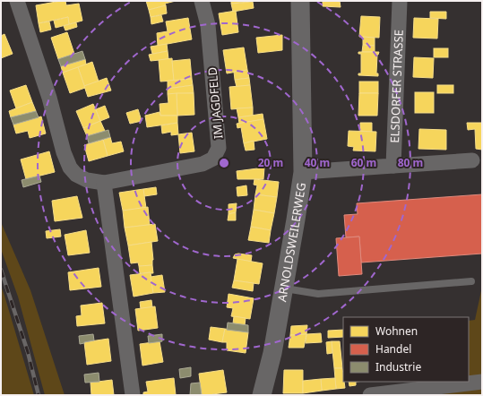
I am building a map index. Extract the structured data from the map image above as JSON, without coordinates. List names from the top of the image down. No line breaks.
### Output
{"streets":{"street":["ELSDORFER STRASSE","IM JAGDFELD","ARNOLDSWEILERWEG"]},"legend":["Wohnen","Handel","Industrie"],"rings":["20 m","40 m","60 m","80 m"]}
